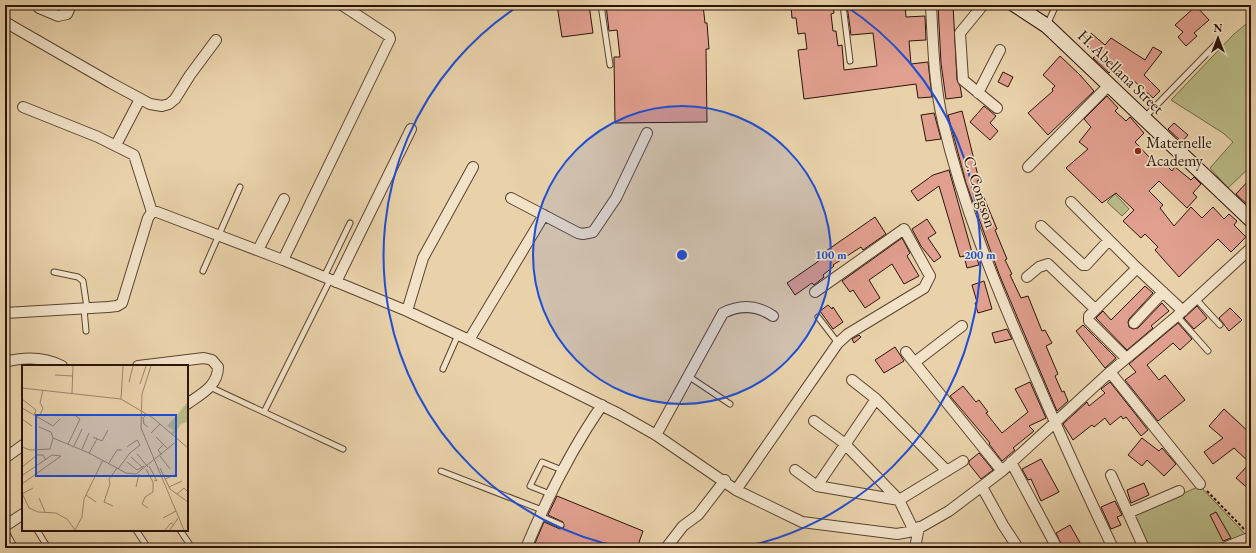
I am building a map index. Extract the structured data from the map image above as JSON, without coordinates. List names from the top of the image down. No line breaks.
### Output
{"streets":{"main road":["H. Abellana Street"],"street":["C. Congson"]},"places":["Maternelle Academy"],"north":"top","rings":["100 m","200 m"]}
